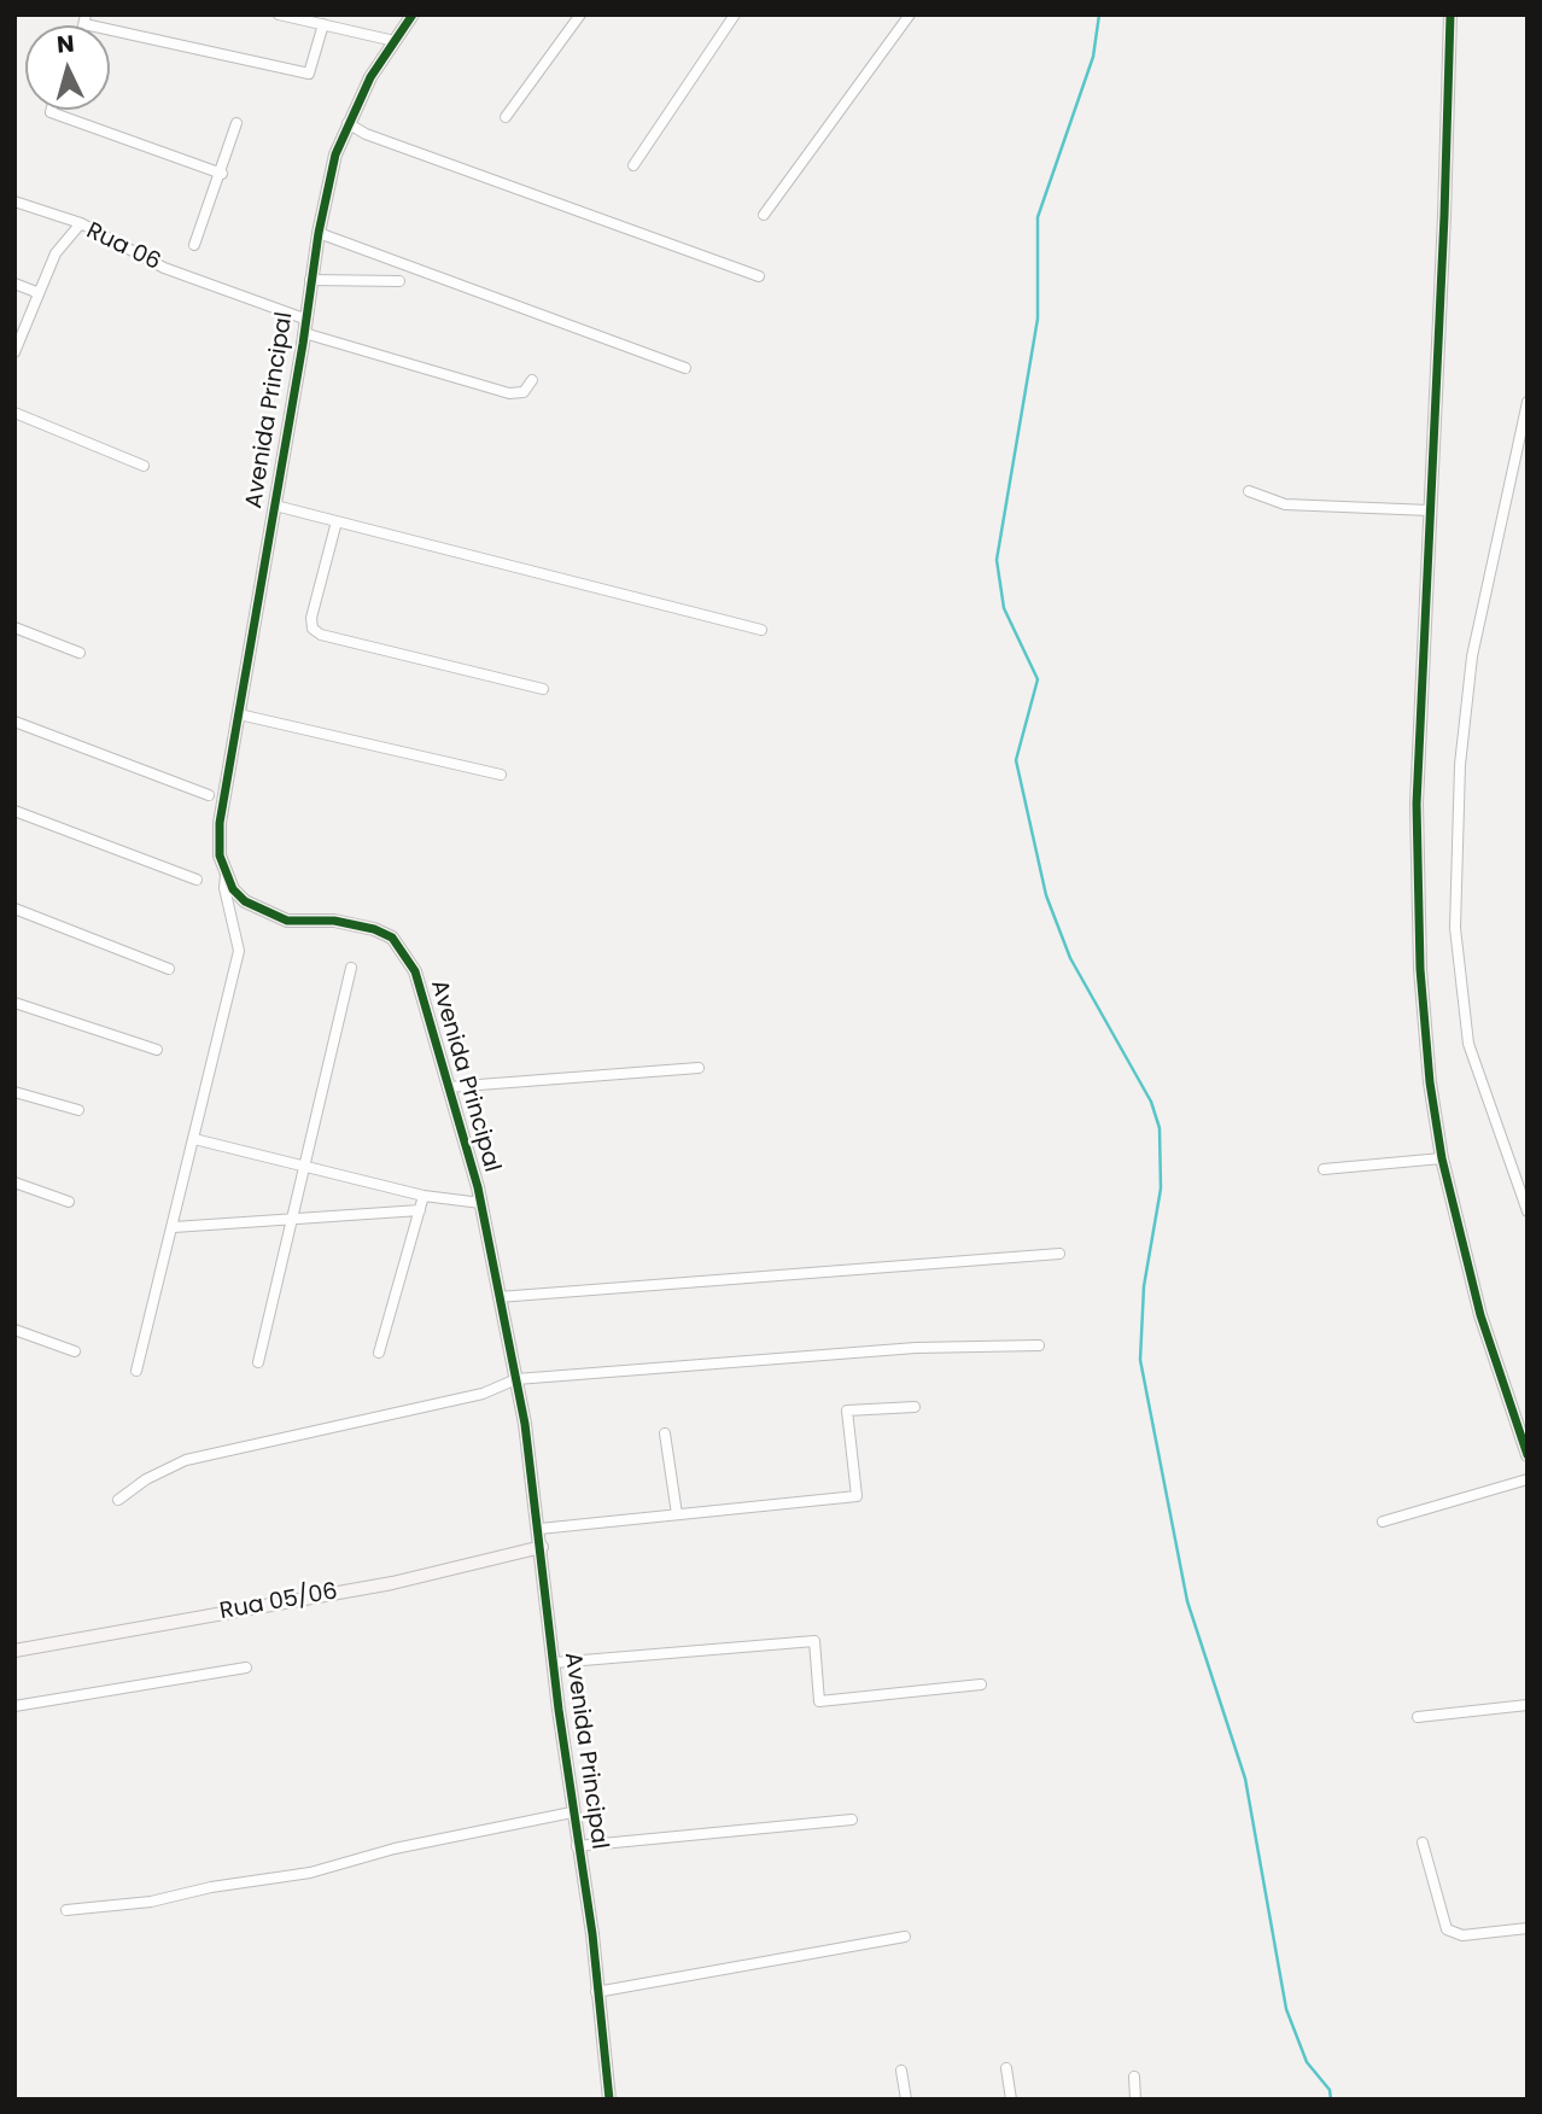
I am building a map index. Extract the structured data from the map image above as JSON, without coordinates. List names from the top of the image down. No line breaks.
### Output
{"streets":{"street":["Rua 06","Avenida Principal","Rua 05/06"]},"crossings":[["Rua 06","Avenida Principal"],["Avenida Principal","Rua 05/06"]],"north":"top"}
